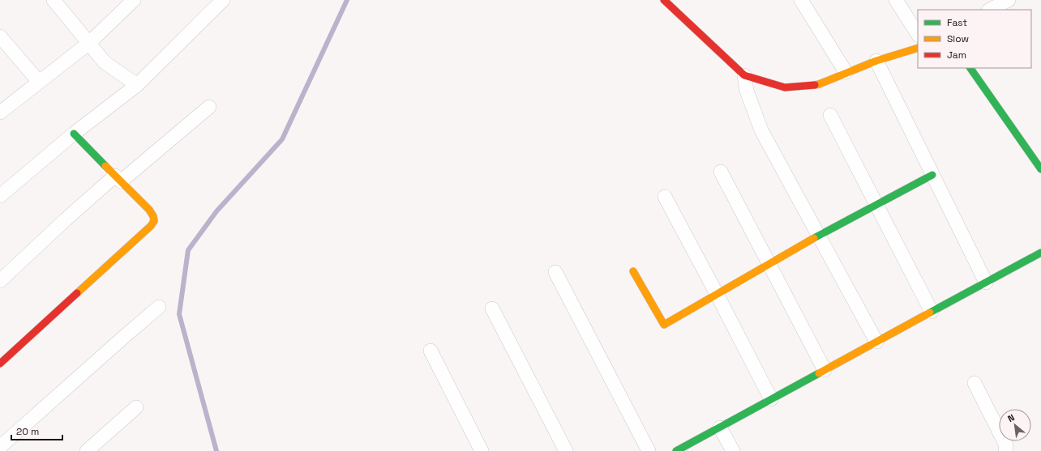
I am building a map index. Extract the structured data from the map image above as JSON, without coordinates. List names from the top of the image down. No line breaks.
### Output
{"legend":["Fast","Slow","Jam"],"scale_bar":"20 m","north":"top left"}
